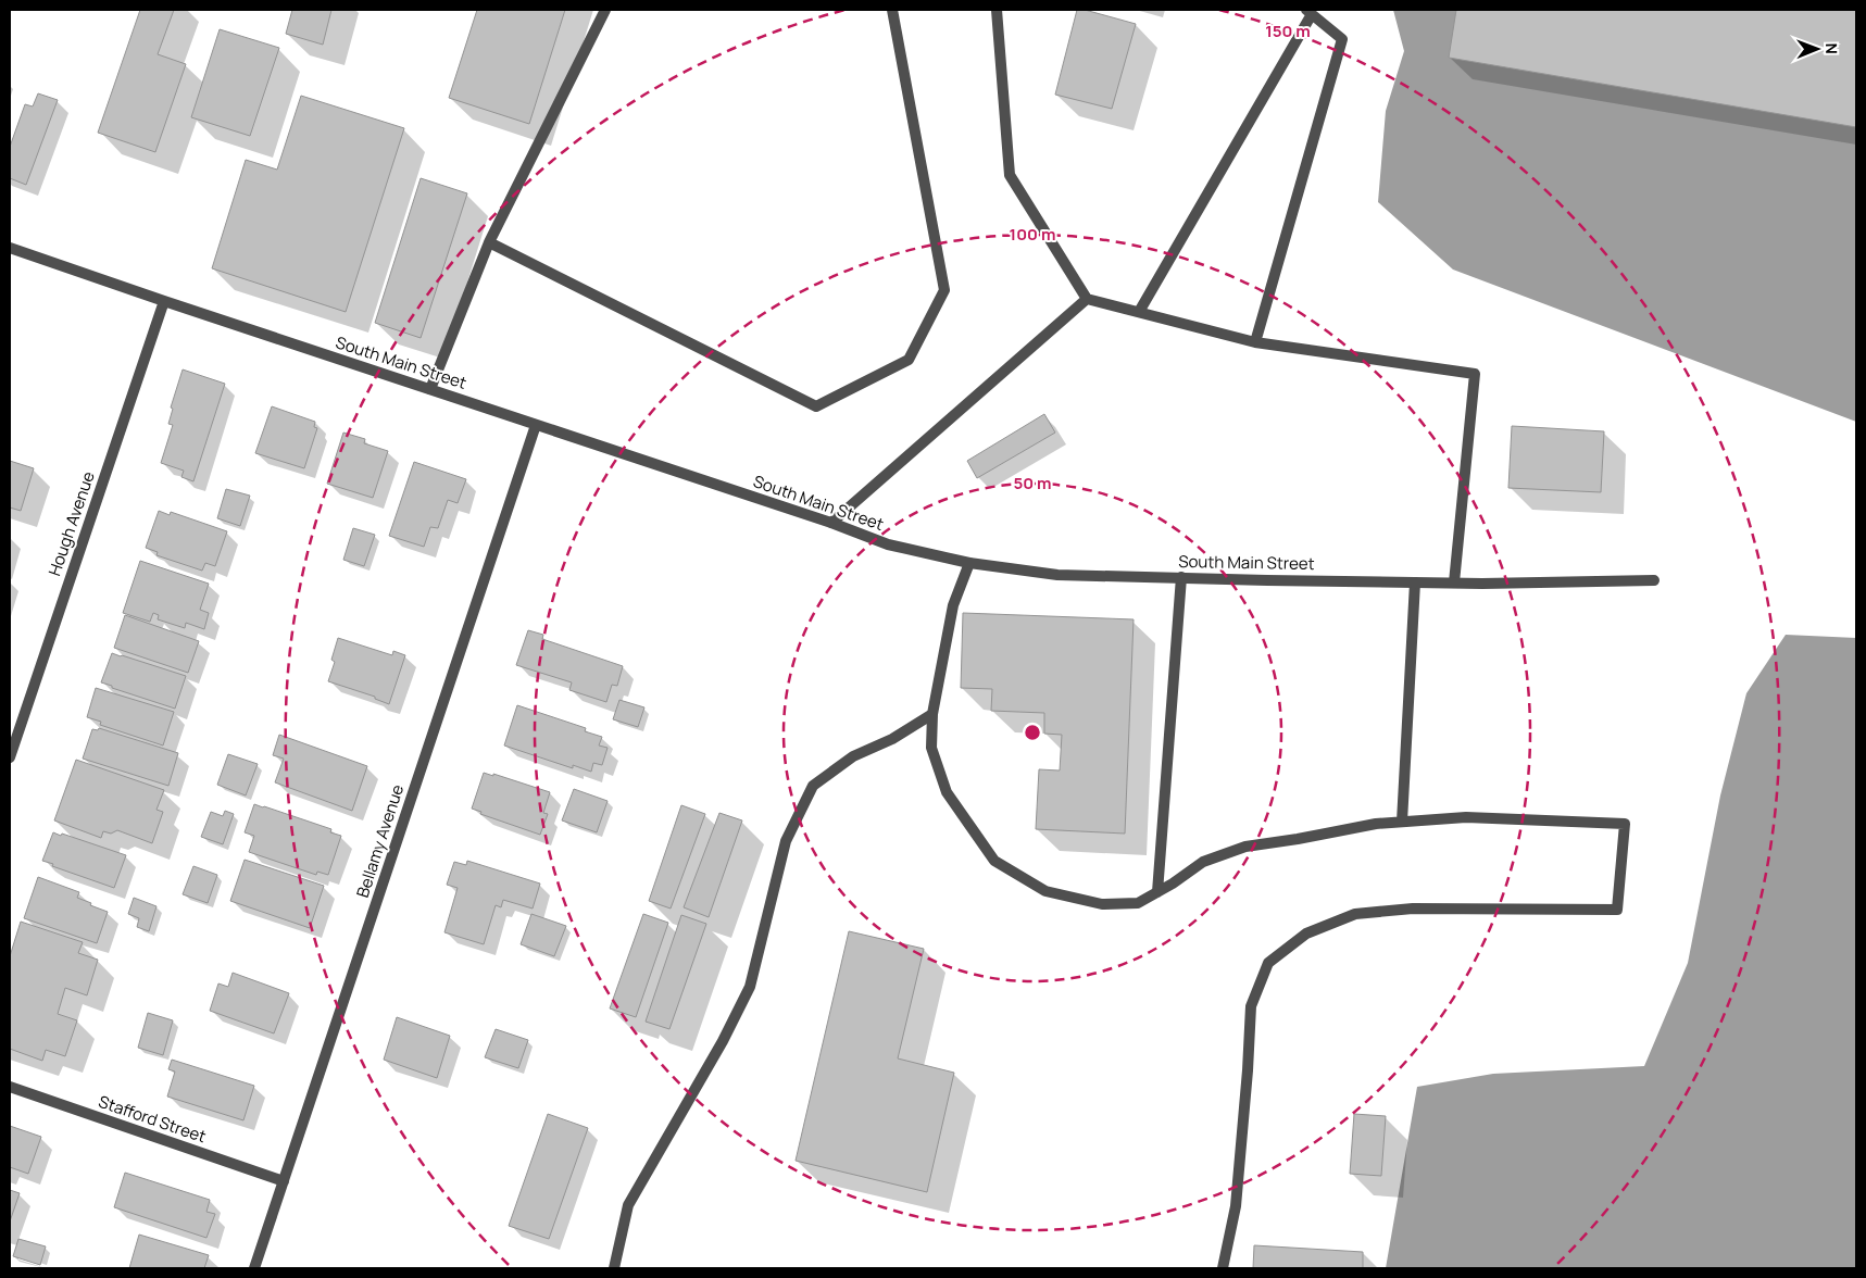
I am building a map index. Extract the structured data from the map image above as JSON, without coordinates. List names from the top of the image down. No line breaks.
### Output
{"streets":{"street":["South Main Street","Hough Avenue","Bellamy Avenue","Stafford Street"]},"crossings":[["South Main Street","Hough Avenue"],["South Main Street","Bellamy Avenue"],["Bellamy Avenue","Stafford Street"]],"north":"right","rings":["150 m","100 m","50 m"]}
